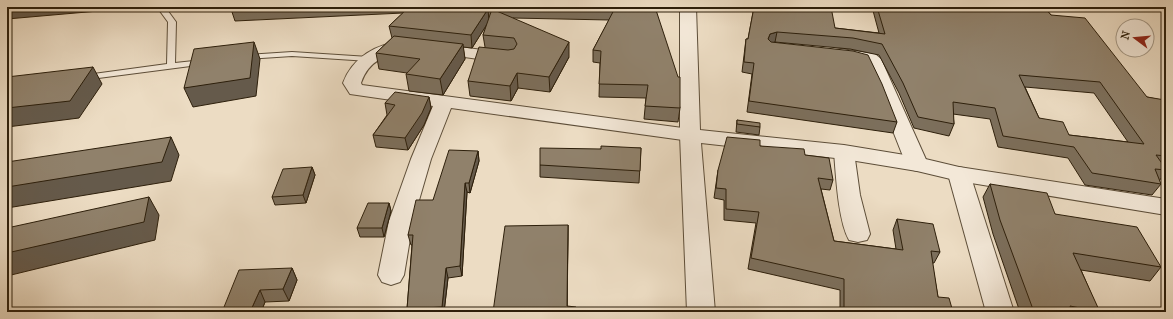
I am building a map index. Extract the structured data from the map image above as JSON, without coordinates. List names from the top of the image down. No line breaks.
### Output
{"north":"left"}
